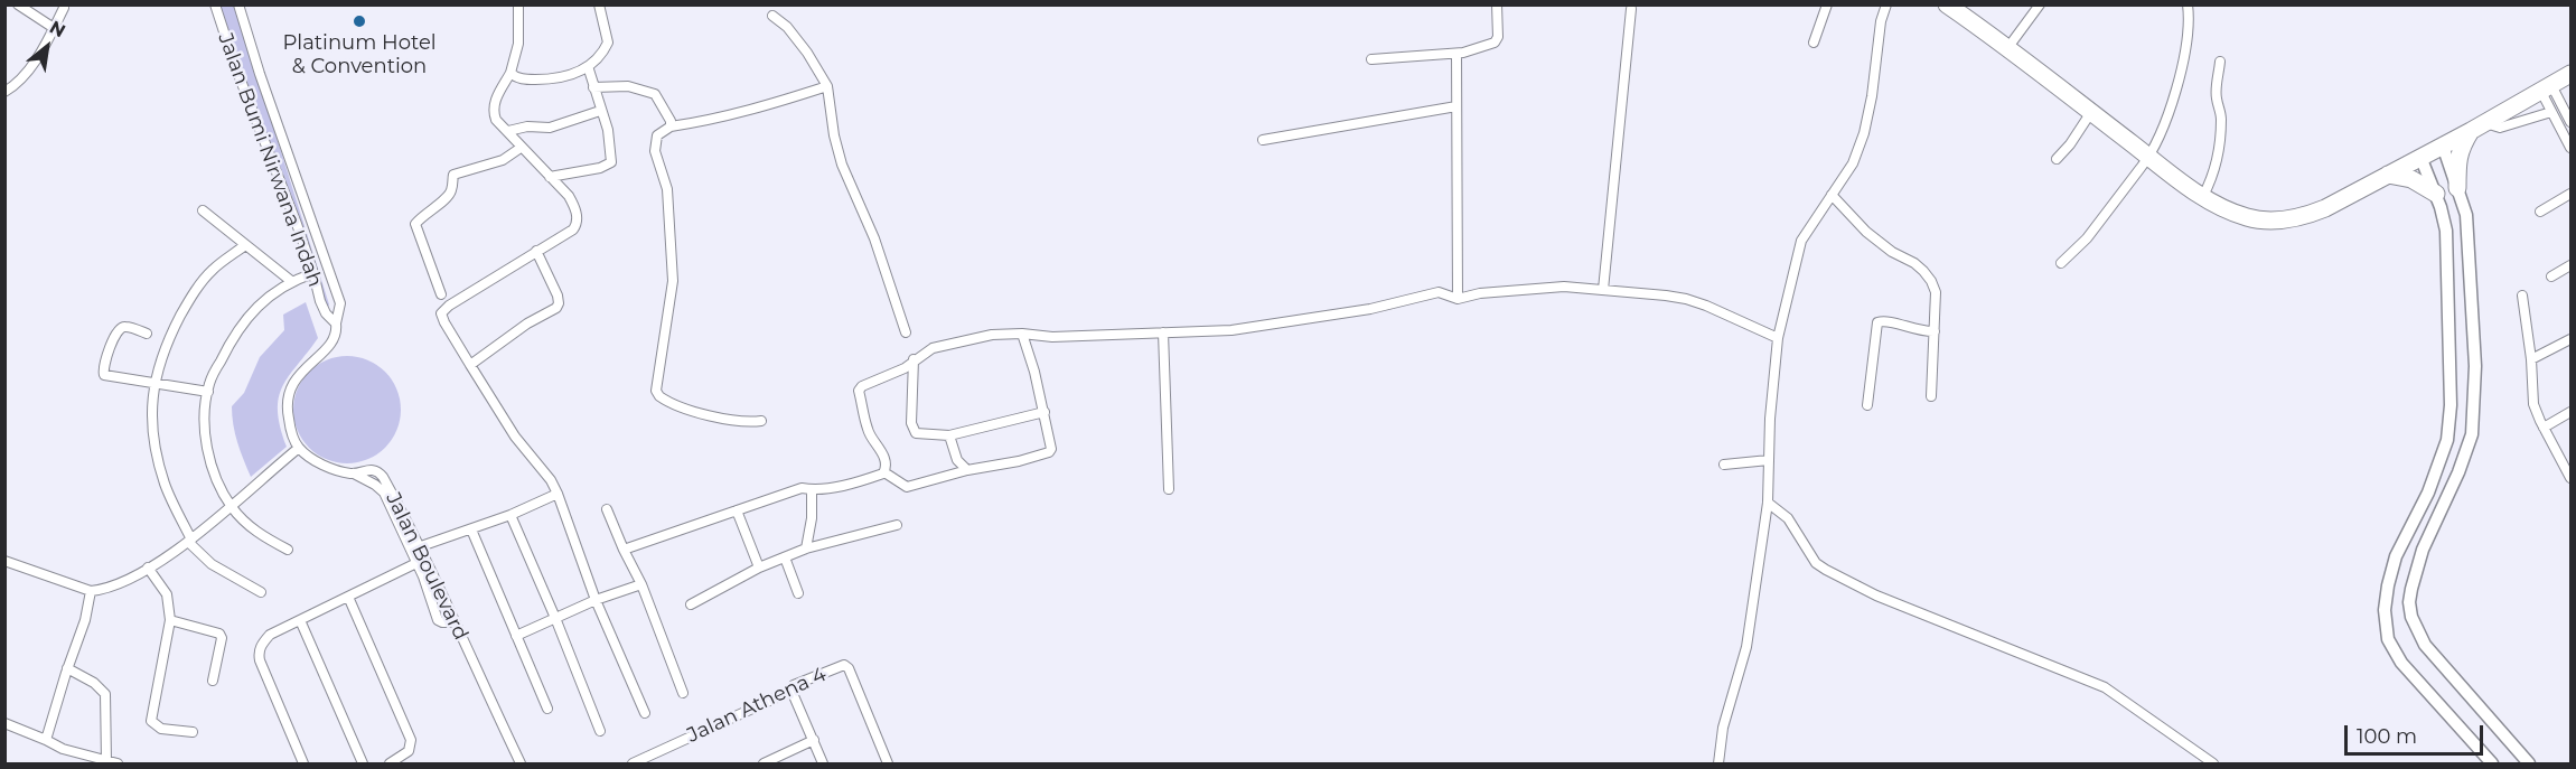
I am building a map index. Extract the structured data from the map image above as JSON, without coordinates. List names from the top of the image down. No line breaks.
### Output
{"streets":{"street":["Jalan Bumi Nirwana Indah","Jalan Boulevard","Jalan Athena 4"]},"places":["Platinum Hotel & Convention"],"scale_bar":"100 m","north":"top right"}
